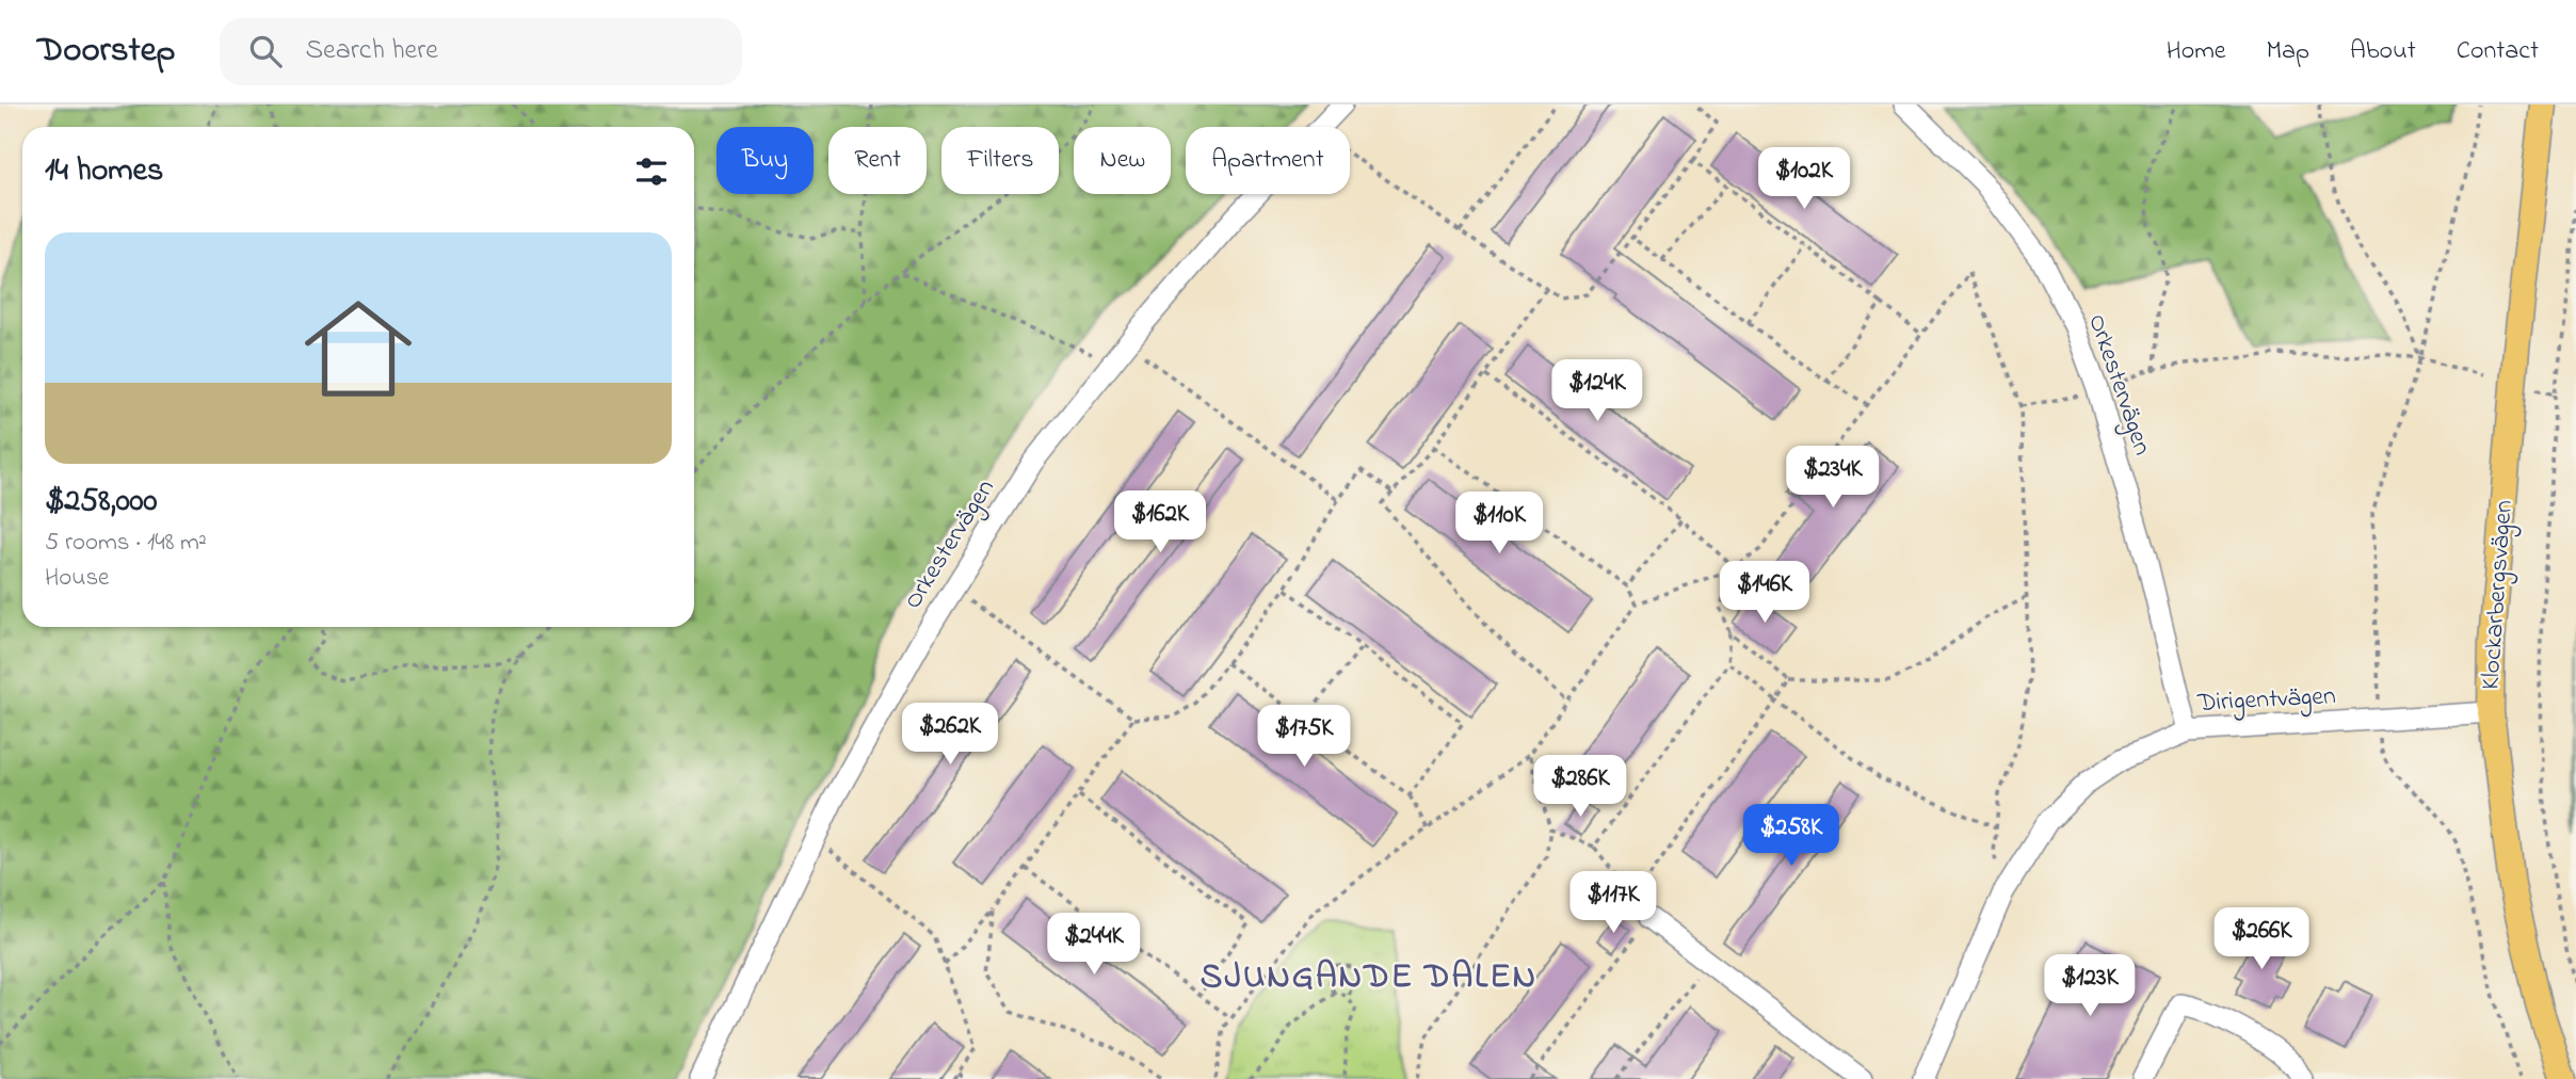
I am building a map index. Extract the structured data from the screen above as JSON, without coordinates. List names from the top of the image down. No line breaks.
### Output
{"streets":{"main road":["Klockarbergsvägen"],"street":["Orkestervägen","Dirigentvägen"]},"crossings":[["Orkestervägen","Dirigentvägen"],["Klockarbergsvägen","Dirigentvägen"]],"districts":["SJUNGANDE DALEN"],"page":{"header":"Doorstep","search":"Search here","nav":["Home","Map","About","Contact"],"chip":["Buy","Rent","Filters","New","Apartment"],"heading":"14 homes","price":["$102K","$124K","$234K","$162K","$110K","$146K","$262K","$175K","$286K","$258K","$117K","$266K","$244K","$123K"],"list":[{"name":"$258,000","note":"5 rooms · 148 m² · House"}]}}
